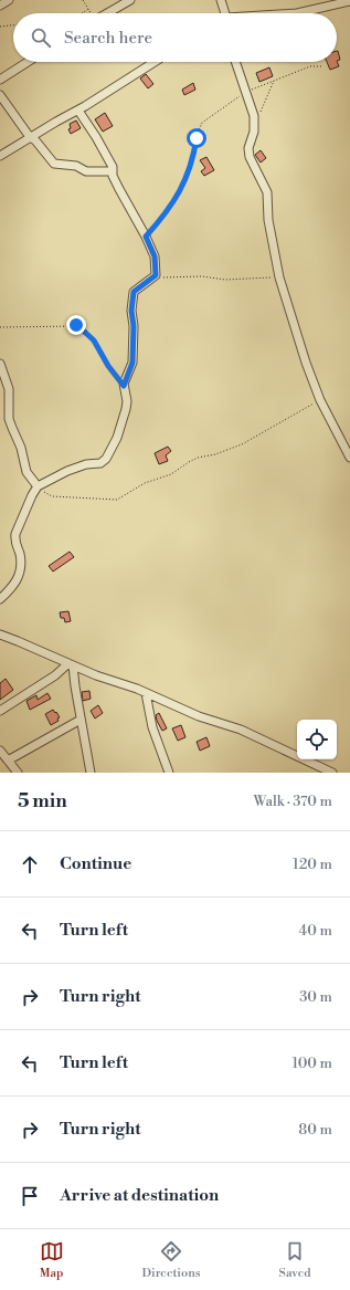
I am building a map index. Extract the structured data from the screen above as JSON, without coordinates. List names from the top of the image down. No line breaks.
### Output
{"page":{"search":"Search here","heading":["5 min","Walk · 370 m"],"list":[["Continue","120 m"],["Turn left","40 m"],["Turn right","30 m"],["Turn left","100 m"],["Turn right","80 m"],"Arrive at destination"],"nav":["Map","Directions","Saved"]}}
